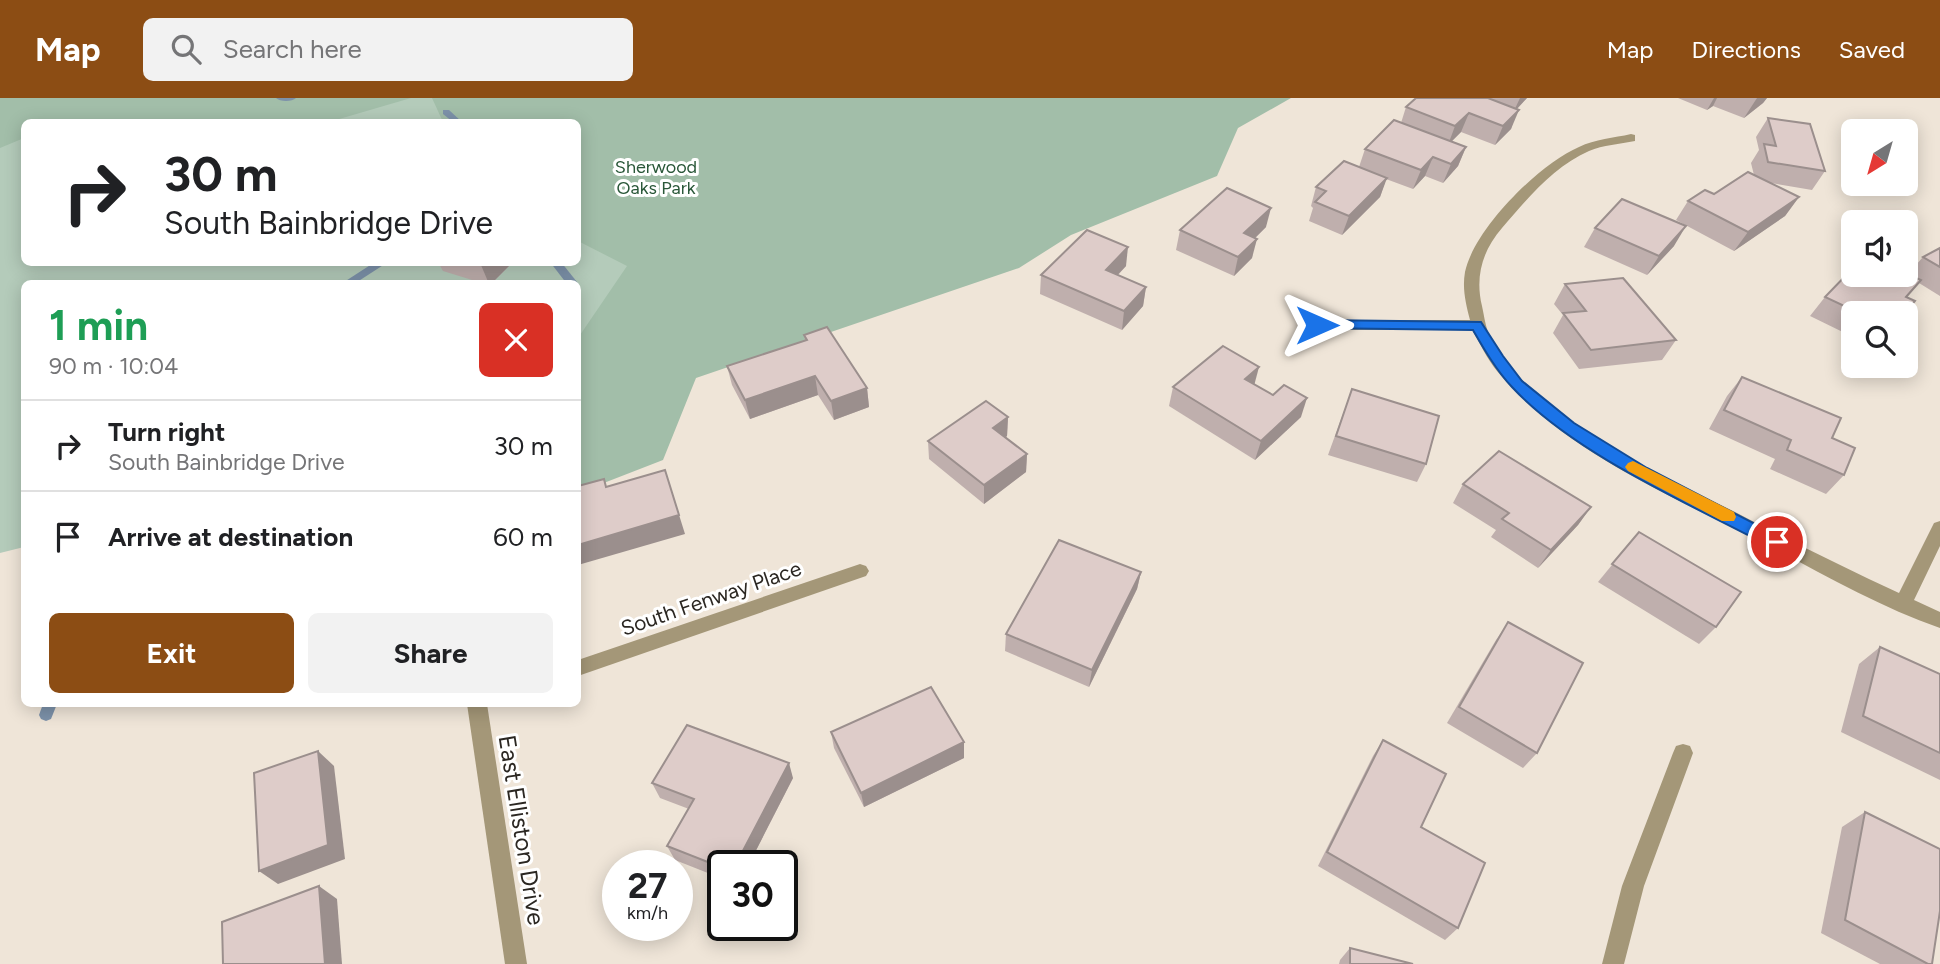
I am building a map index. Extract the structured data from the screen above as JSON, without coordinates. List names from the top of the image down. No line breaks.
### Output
{"streets":{"street":["South Fenway Place","East Elliston Drive"]},"parks":["Sherwood Oaks Park"],"north":"bottom left","page":{"header":"Map","search":"Search here","nav":["Map","Directions","Saved"],"turn":["30 m","South Bainbridge Drive"],"heading":["1 min","90 m · 10:04"],"list":[{"name":"Turn right","note":"South Bainbridge Drive","value":"30 m"},{"name":"Arrive at destination","value":"60 m"}],"buttons":["Exit","Share"],"speed":"27 km/h","limit":"30"}}
